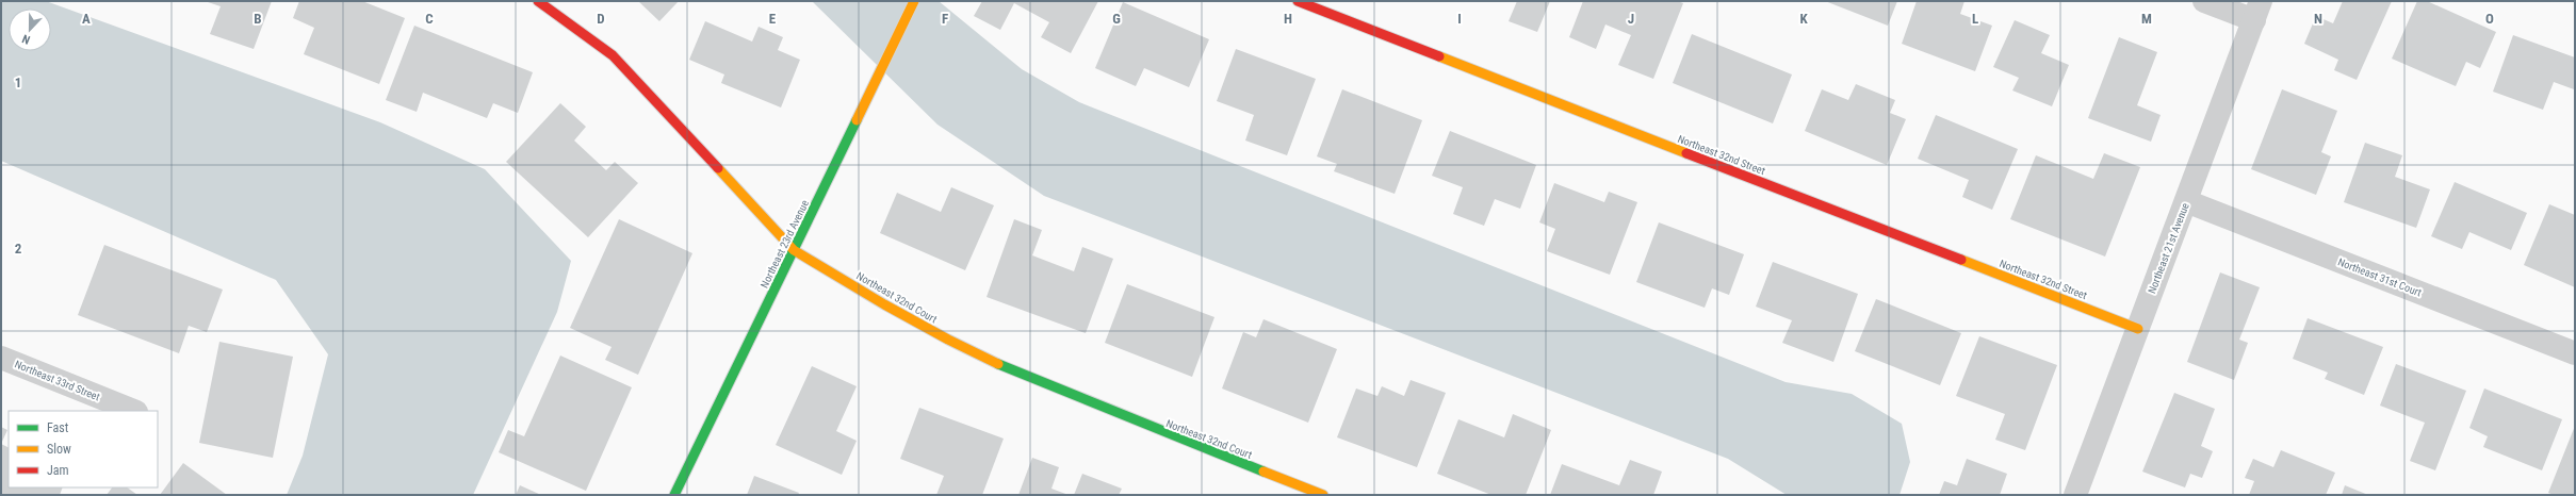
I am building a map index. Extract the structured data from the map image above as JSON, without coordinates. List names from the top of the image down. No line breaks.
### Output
{"streets":{"street":["Northeast 32nd Street","Northeast 23rd Avenue","Northeast 21st Avenue","Northeast 31st Court","Northeast 32nd Court","Northeast 33rd Street"]},"crossings":[["Northeast 32nd Street","Northeast 21st Avenue"],["Northeast 23rd Avenue","Northeast 32nd Court"],["Northeast 21st Avenue","Northeast 31st Court"]],"legend":["Fast","Slow","Jam"],"north":"bottom","grid":{"columns":["A","B","C","D","E","F","G","H","I","J","K","L","M","N","O"],"rows":["1","2"]}}
